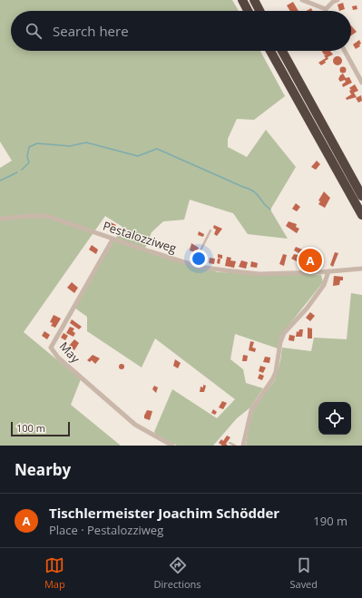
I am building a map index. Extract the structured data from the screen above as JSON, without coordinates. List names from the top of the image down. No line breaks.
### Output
{"streets":{"street":["Pestalozziweg","May"]},"crossings":[["Pestalozziweg","May"]],"scale_bar":"100 m","page":{"search":"Search here","pins":"A","scale":"100 m","heading":"Nearby","list":[{"mark":"A","name":"Tischlermeister Joachim Schödder","note":"Place · Pestalozziweg","value":"190 m"}],"nav":["Map","Directions","Saved"]}}
